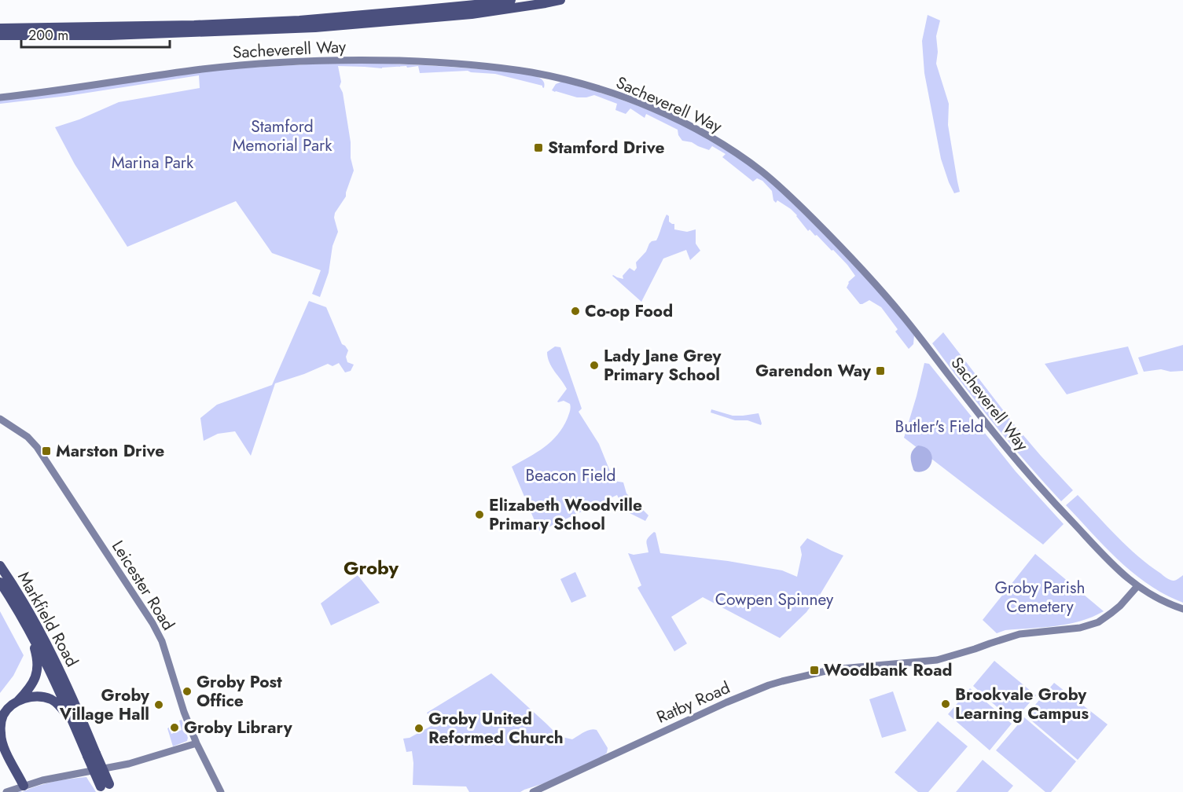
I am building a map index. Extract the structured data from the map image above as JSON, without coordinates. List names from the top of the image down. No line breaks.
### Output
{"streets":{"highway":["Markfield Road"],"street":["Sacheverell Way","Leicester Road","Ratby Road"]},"crossings":[["Sacheverell Way","Ratby Road"]],"districts":["Groby"],"parks":["Stamford Memorial Park","Marina Park","Butler's Field","Beacon Field","Groby Parish Cemetery","Cowpen Spinney"],"places":{"transit":["Stamford Drive","Garendon Way","Marston Drive","Woodbank Road"],"other":["Co-op Food","Lady Jane Grey Primary School","Elizabeth Woodville Primary School","Groby Post Office","Brookvale Groby Learning Campus","Groby Village Hall","Groby Library","Groby United Reformed Church"]},"scale_bar":"200 m"}
